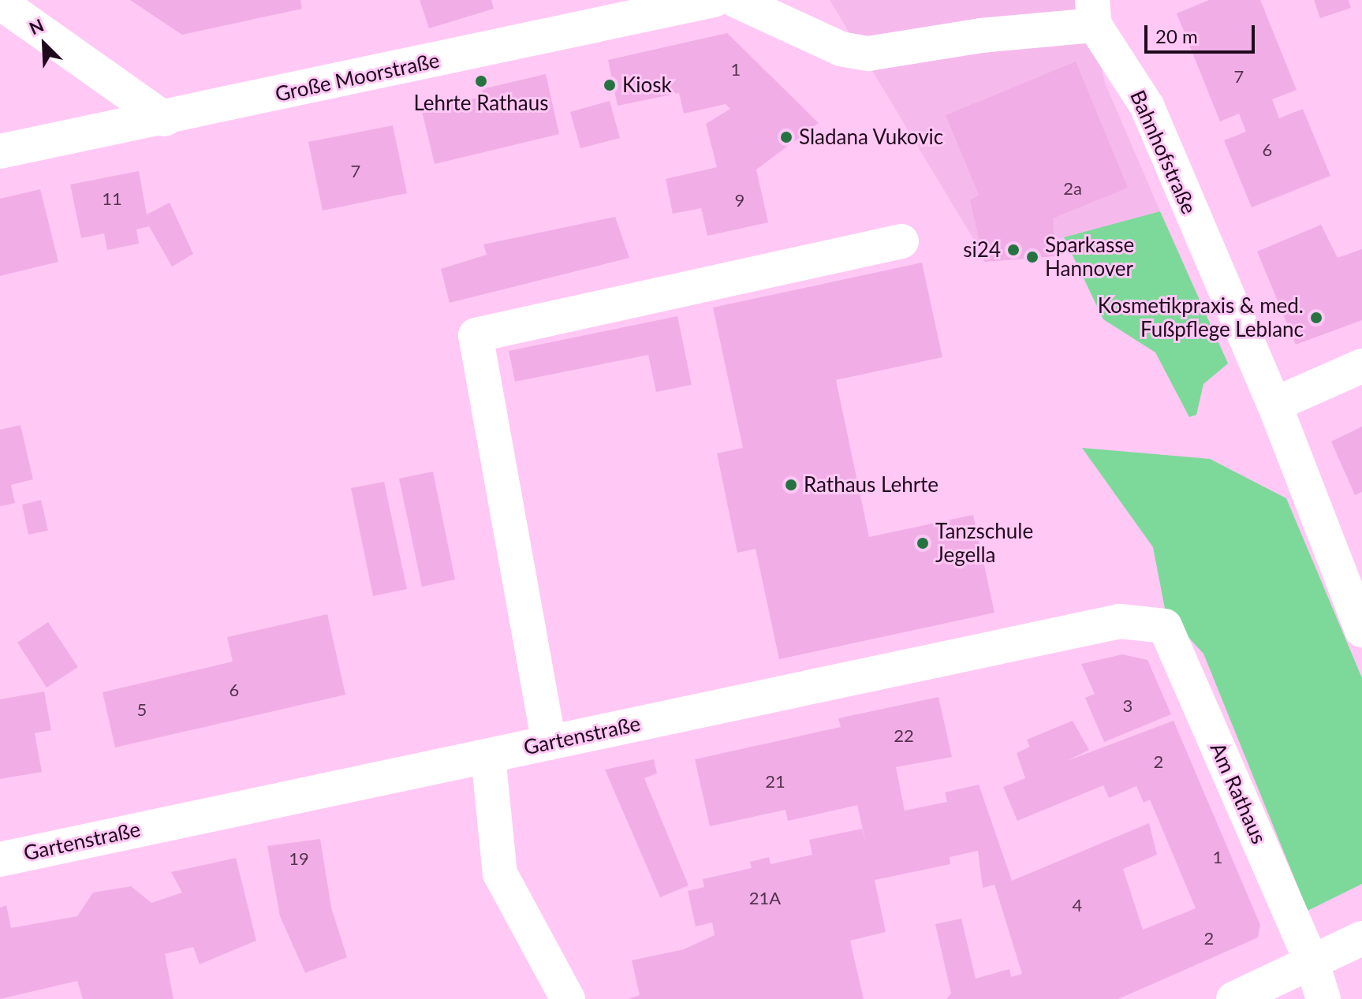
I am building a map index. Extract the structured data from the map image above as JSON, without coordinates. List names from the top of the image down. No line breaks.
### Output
{"streets":{"street":["Große Moorstraße","Bahnhofstraße","Gartenstraße","Am Rathaus"]},"crossings":[["Gartenstraße","Am Rathaus"]],"places":["Lehrte Rathaus","Kiosk","Sladana Vukovic","si24","Sparkasse Hannover","Kosmetikpraxis & med. Fußpflege Leblanc","Rathaus Lehrte","Tanzschule Jegella"],"house_numbers":["1","7","6","7","2a","11","9","6","3","5","22","2","21","1","19","21A","4","2"],"scale_bar":"20 m","north":"top left"}
